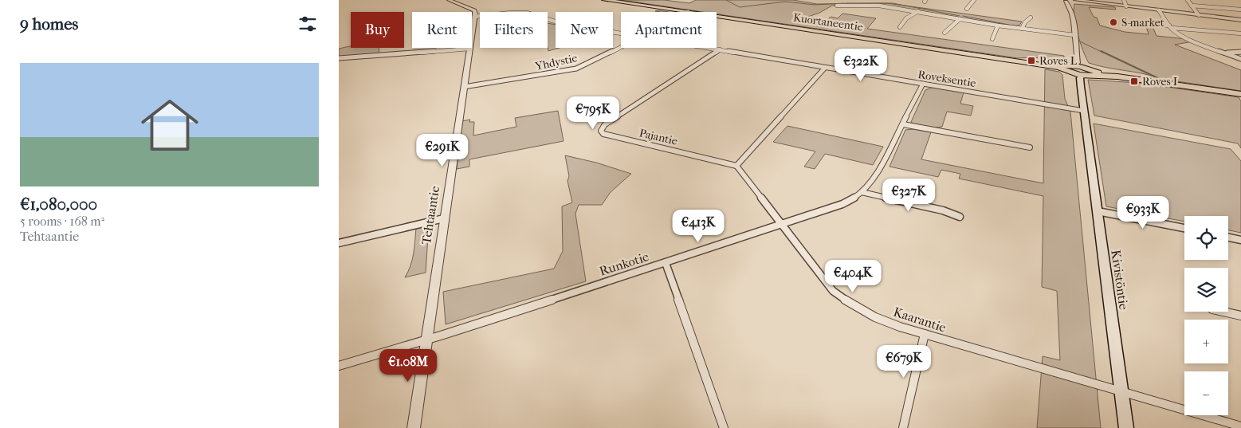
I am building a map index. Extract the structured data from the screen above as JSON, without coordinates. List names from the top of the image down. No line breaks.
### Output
{"streets":{"highway":["Kuortaneentie"],"main road":["Kivistöntie"],"street":["Yhdystie","Roveksentie","Pajantie","Tehtaantie","Runkotie","Kaarantie"]},"crossings":[["Kuortaneentie","Kivistöntie"],["Yhdystie","Tehtaantie"],["Roveksentie","Pajantie"],["Roveksentie","Tehtaantie"],["Roveksentie","Runkotie"],["Roveksentie","Kivistöntie"],["Pajantie","Kaarantie"],["Tehtaantie","Runkotie"],["Runkotie","Kaarantie"],["Kivistöntie","Kaarantie"]],"places":{"other":["S-market"],"transit":["Roves L","Roves I"]},"page":{"heading":"9 homes","chip":["Buy","Rent","Filters","New","Apartment"],"list":[{"name":"€1,080,000","note":"5 rooms · 168 m² · Tehtaantie"}],"price":["€322K","€795K","€291K","€327K","€933K","€413K","€404K","€679K","€1.08M"],"map_buttons":["+","−"]}}
